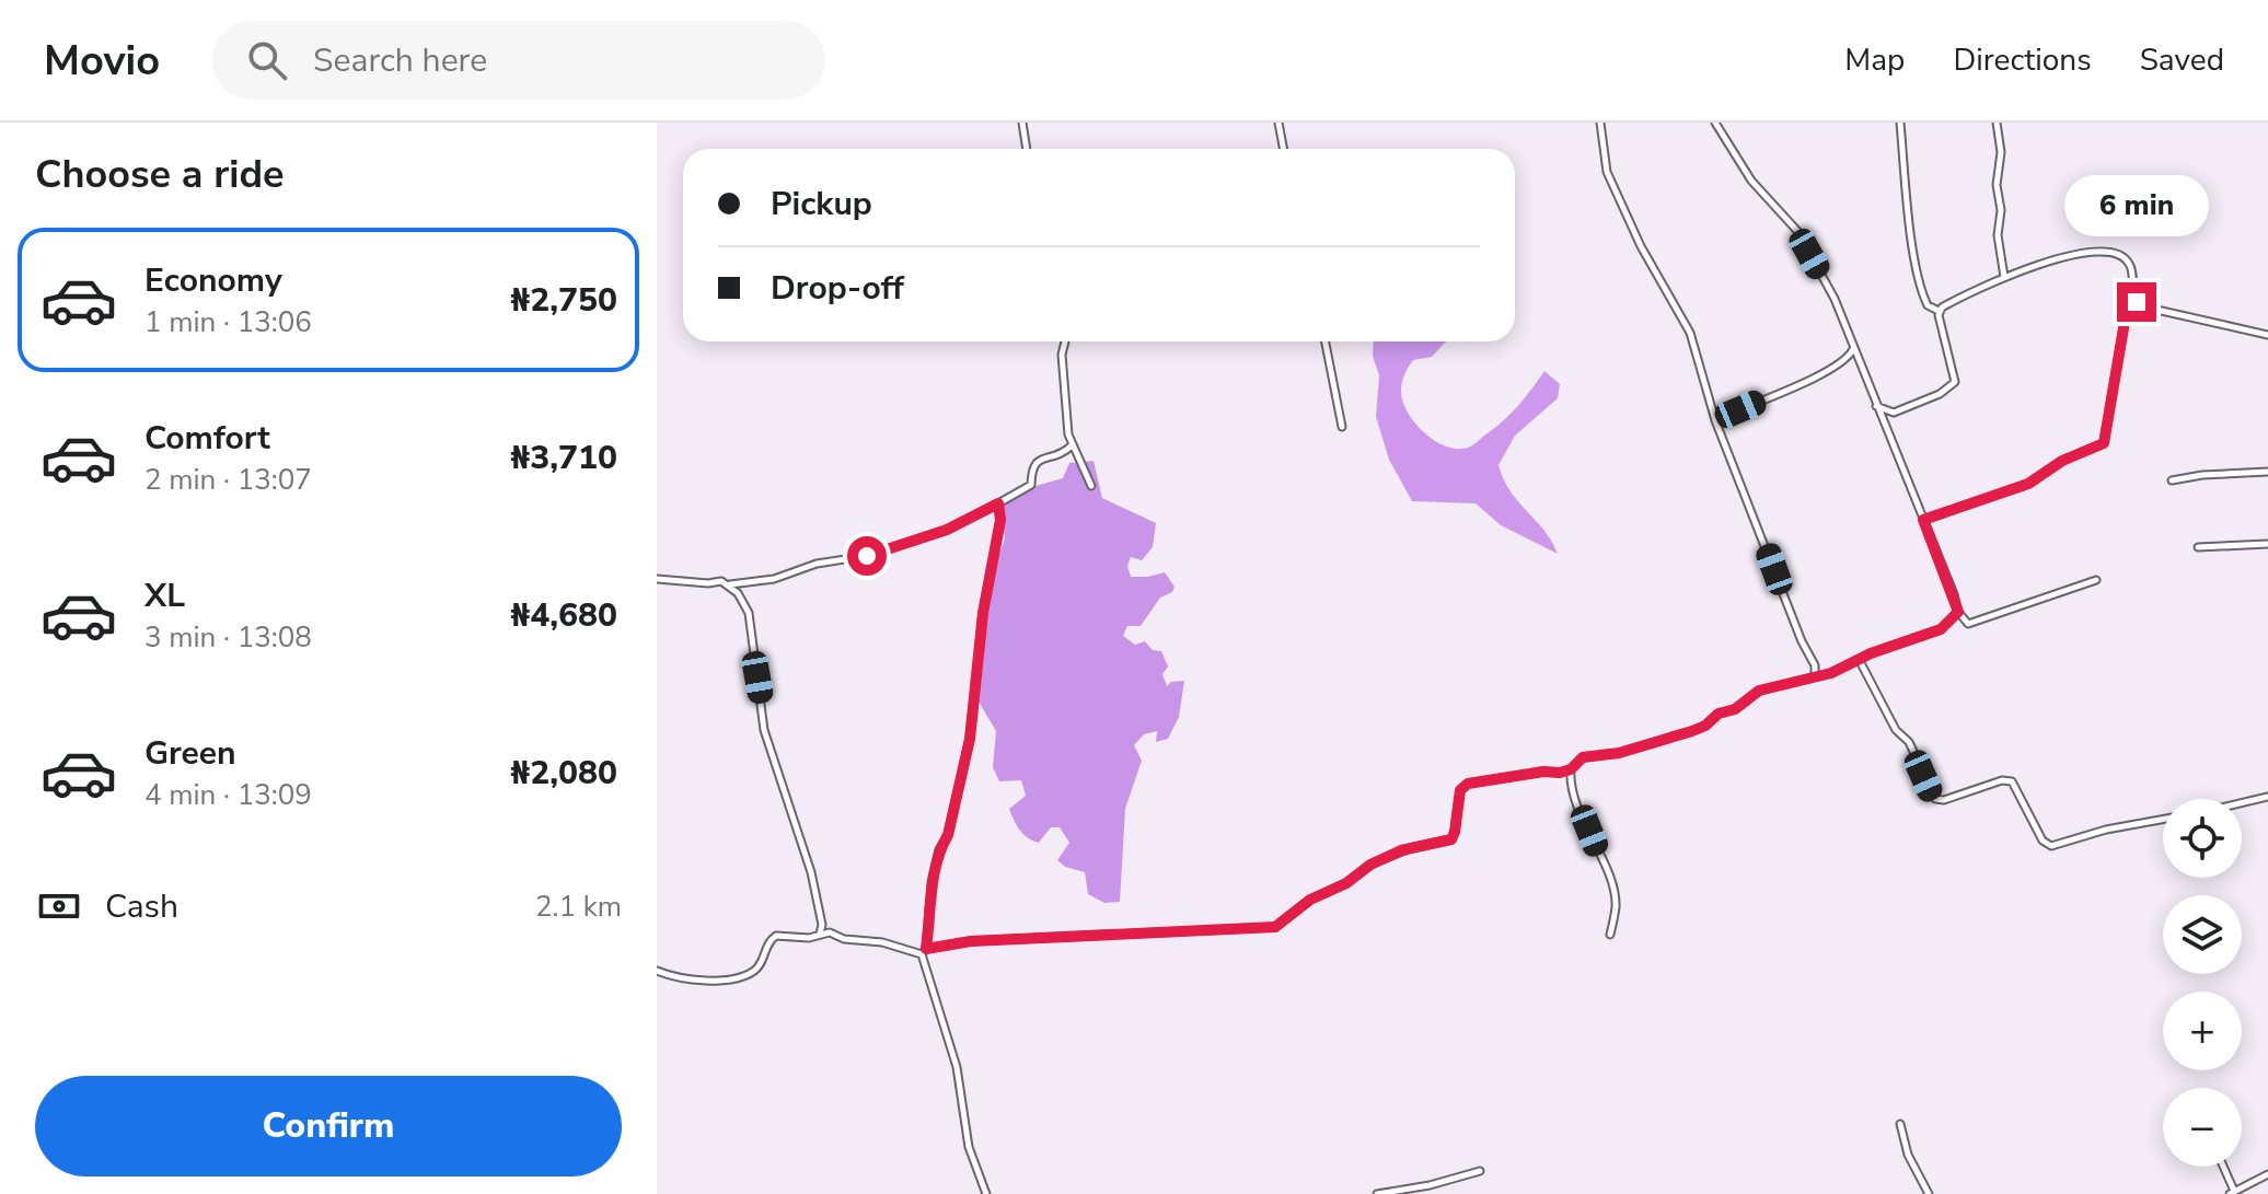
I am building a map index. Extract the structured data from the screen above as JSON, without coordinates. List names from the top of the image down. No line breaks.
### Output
{"page":{"header":"Movio","search":"Search here","nav":["Map","Directions","Saved"],"heading":"Choose a ride","banner":["Pickup","Drop-off"],"bubble":"6 min","list":[{"name":"Economy","note":"1 min · 13:06","value":"₦2,750"},{"name":"Comfort","note":"2 min · 13:07","value":"₦3,710"},{"name":"XL","note":"3 min · 13:08","value":"₦4,680"},{"name":"Green","note":"4 min · 13:09","value":"₦2,080"}],"map_buttons":["+","−"],"pay":["Cash","2.1 km"],"buttons":"Confirm"}}
